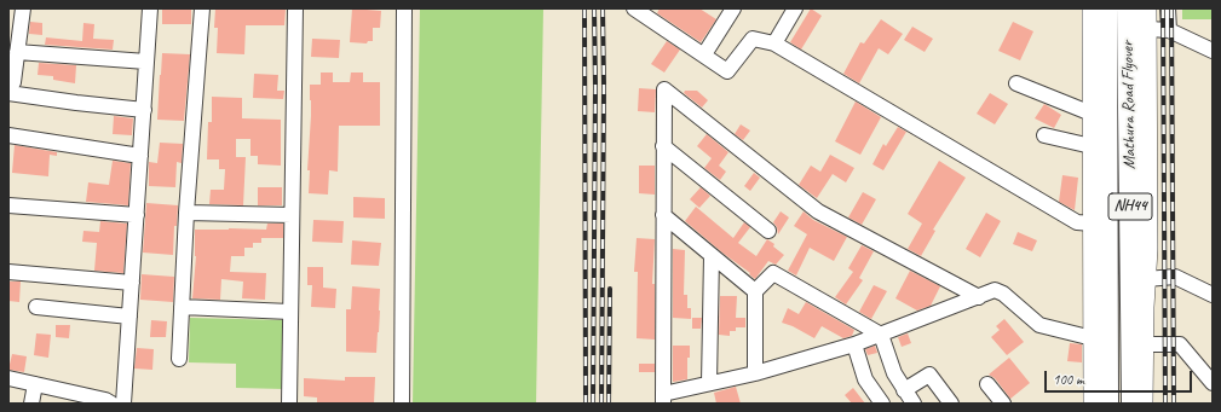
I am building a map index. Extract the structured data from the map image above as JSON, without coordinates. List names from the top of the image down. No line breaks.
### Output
{"streets":{"highway":["Mathura Road Flyover","NH44"]},"scale_bar":"100 m"}
